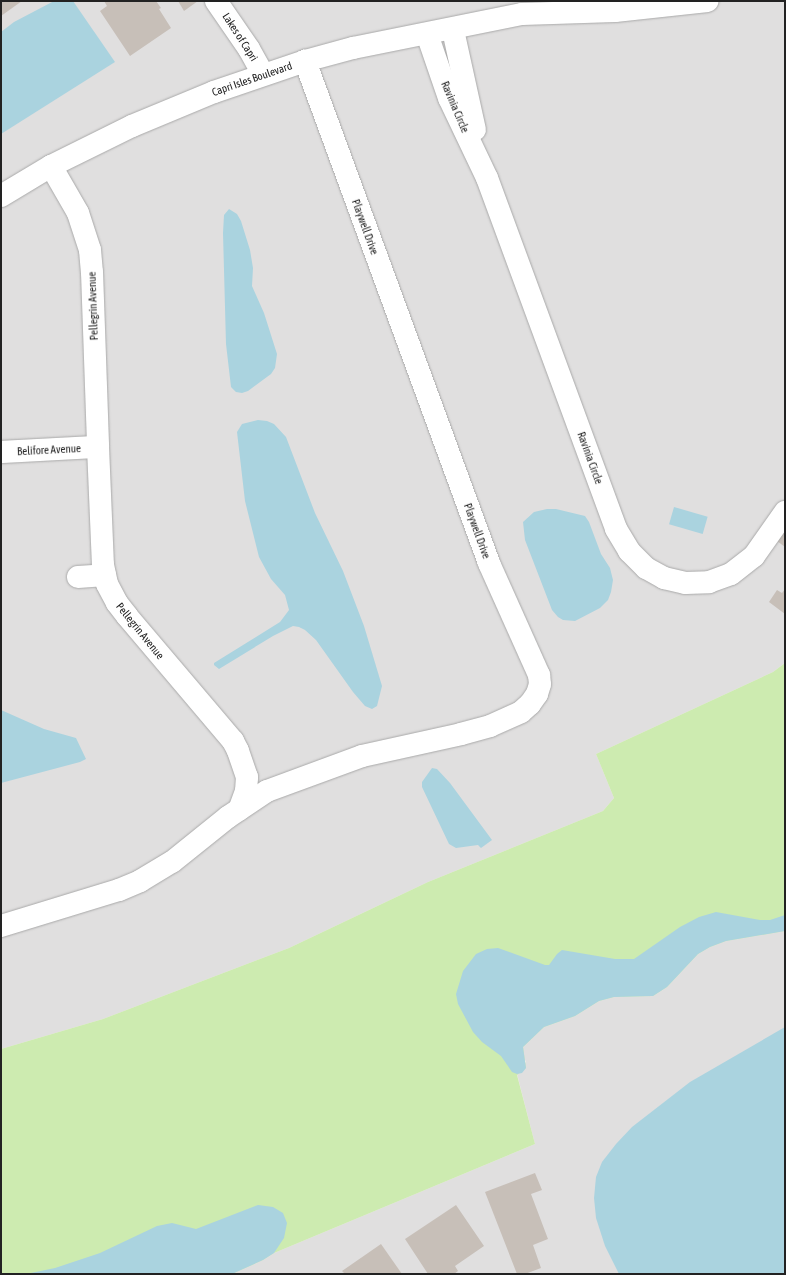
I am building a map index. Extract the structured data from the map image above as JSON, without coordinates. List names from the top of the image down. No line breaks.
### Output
{"streets":{"street":["Lakes of Capri","Capri Isles Boulevard","Ravinia Circle","Playwell Drive","Pellegrin Avenue","Belifore Avenue"]},"crossings":[["Lakes of Capri","Capri Isles Boulevard"],["Capri Isles Boulevard","Ravinia Circle"],["Capri Isles Boulevard","Playwell Drive"],["Capri Isles Boulevard","Pellegrin Avenue"],["Playwell Drive","Pellegrin Avenue"],["Pellegrin Avenue","Belifore Avenue"]]}
